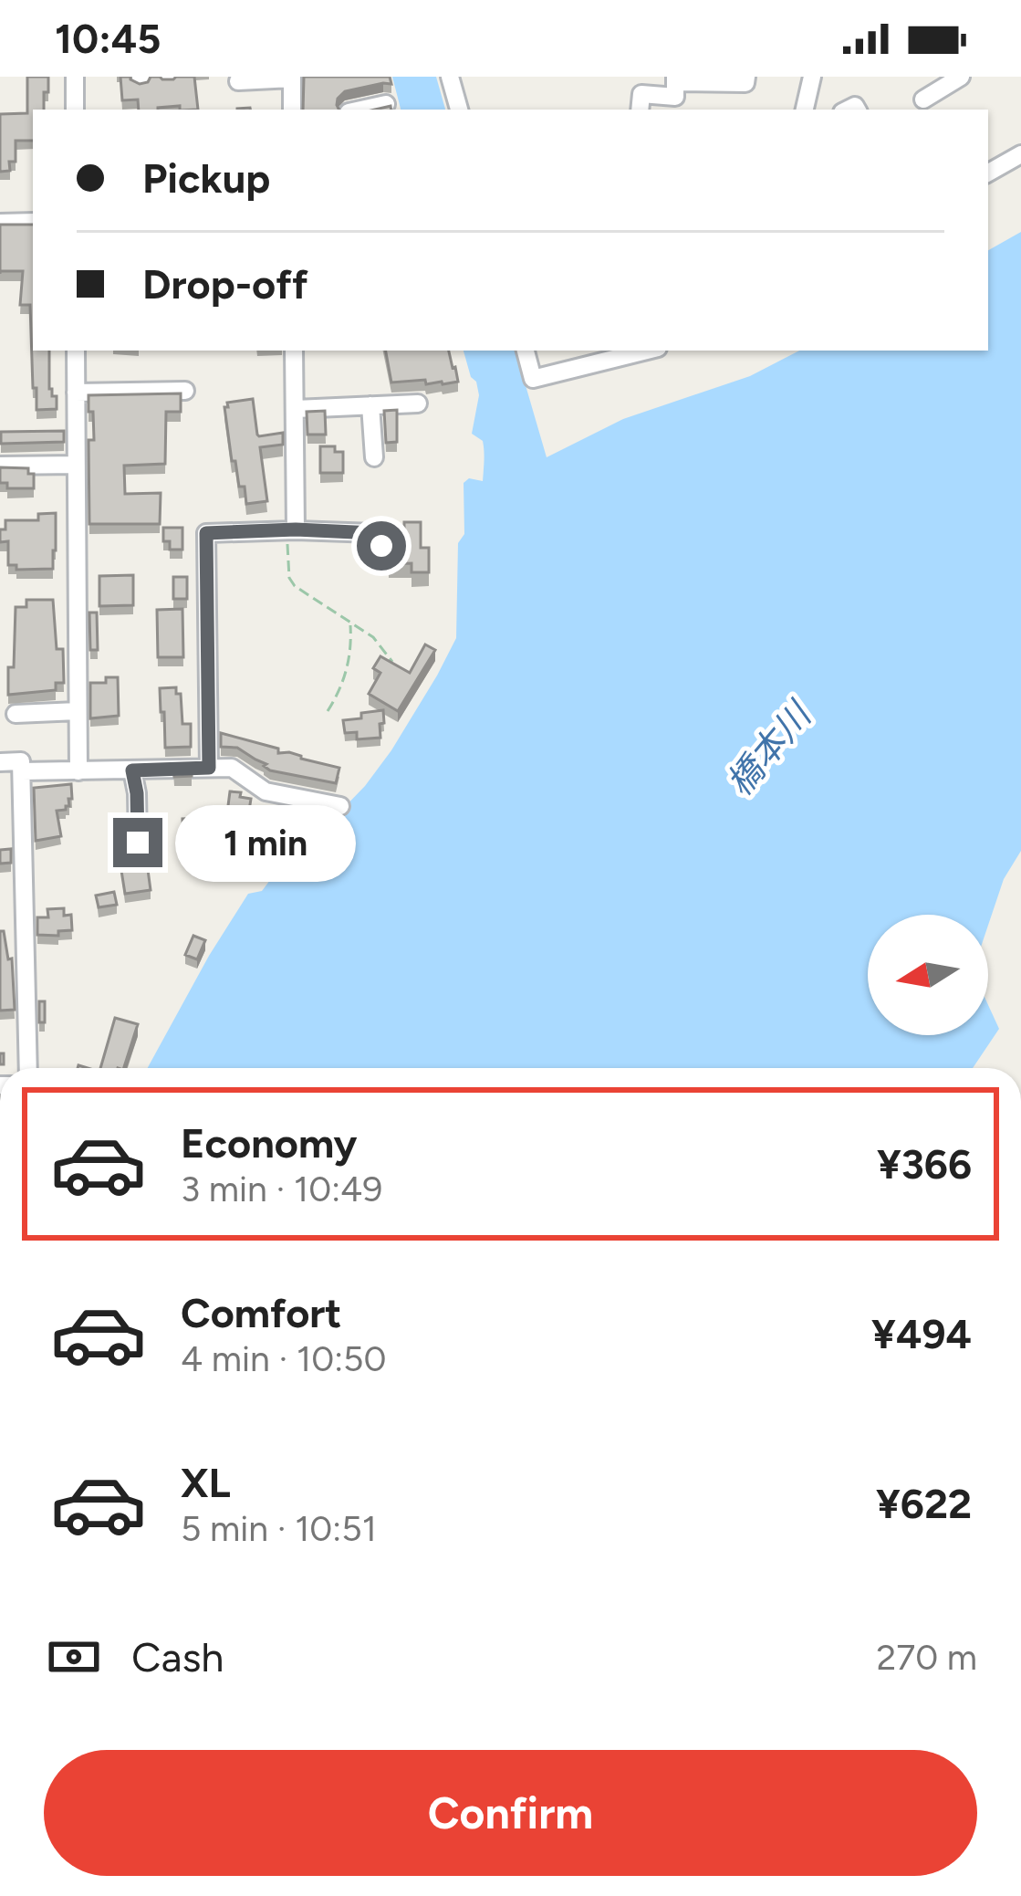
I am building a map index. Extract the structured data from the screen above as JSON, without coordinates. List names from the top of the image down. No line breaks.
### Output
{"water":["橋本川"],"north":"left","page":{"status":"10:45","banner":["Pickup","Drop-off"],"bubble":"1 min","list":[{"name":"Economy","note":"3 min · 10:49","value":"¥366"},{"name":"Comfort","note":"4 min · 10:50","value":"¥494"},{"name":"XL","note":"5 min · 10:51","value":"¥622"}],"pay":["Cash","270 m"],"buttons":"Confirm"}}
